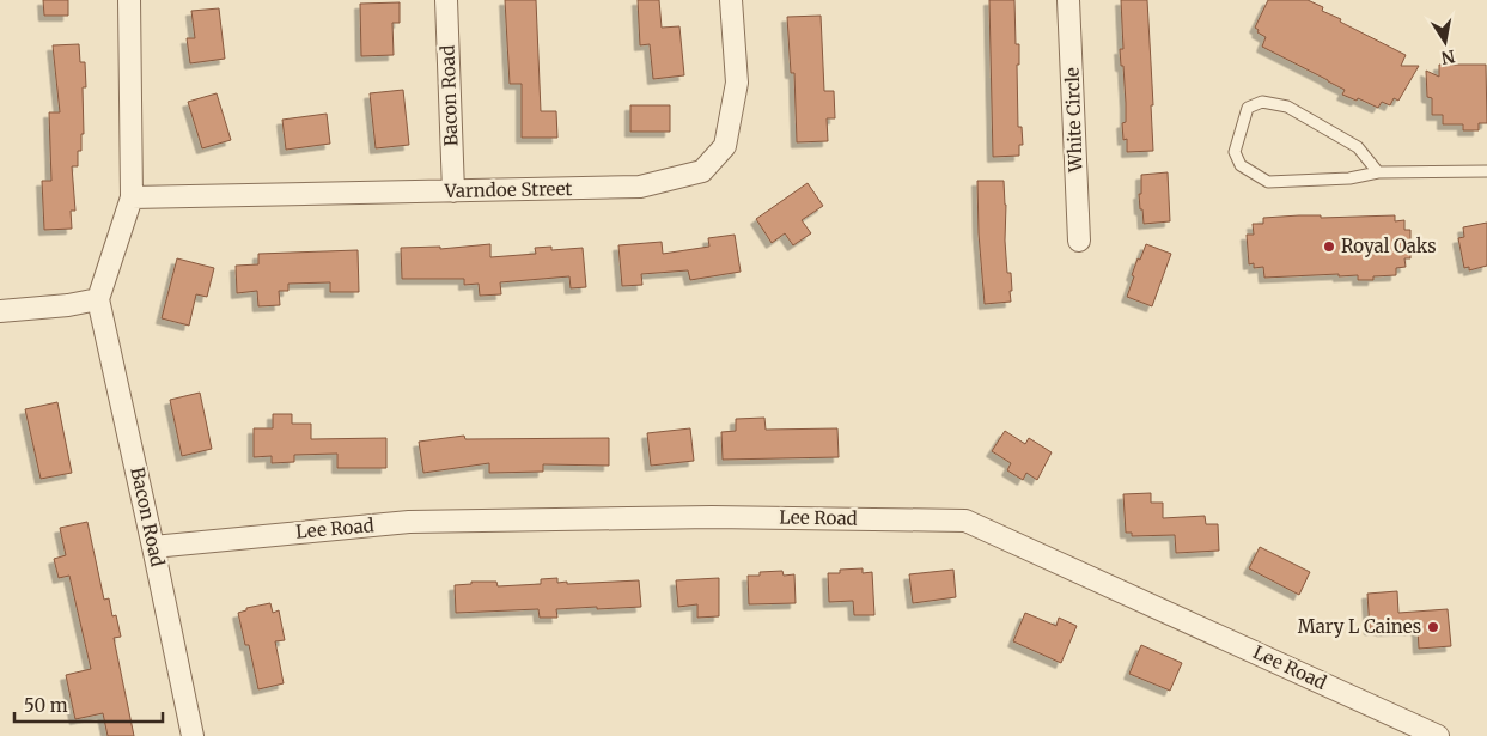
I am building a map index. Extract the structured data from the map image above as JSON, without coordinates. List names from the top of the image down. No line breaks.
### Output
{"streets":{"street":["Bacon Road","White Circle","Varndoe Street","Lee Road"]},"crossings":[["Bacon Road","Varndoe Street"],["Bacon Road","Lee Road"]],"places":["Royal Oaks","Mary L Caines"],"scale_bar":"50 m","north":"bottom"}
